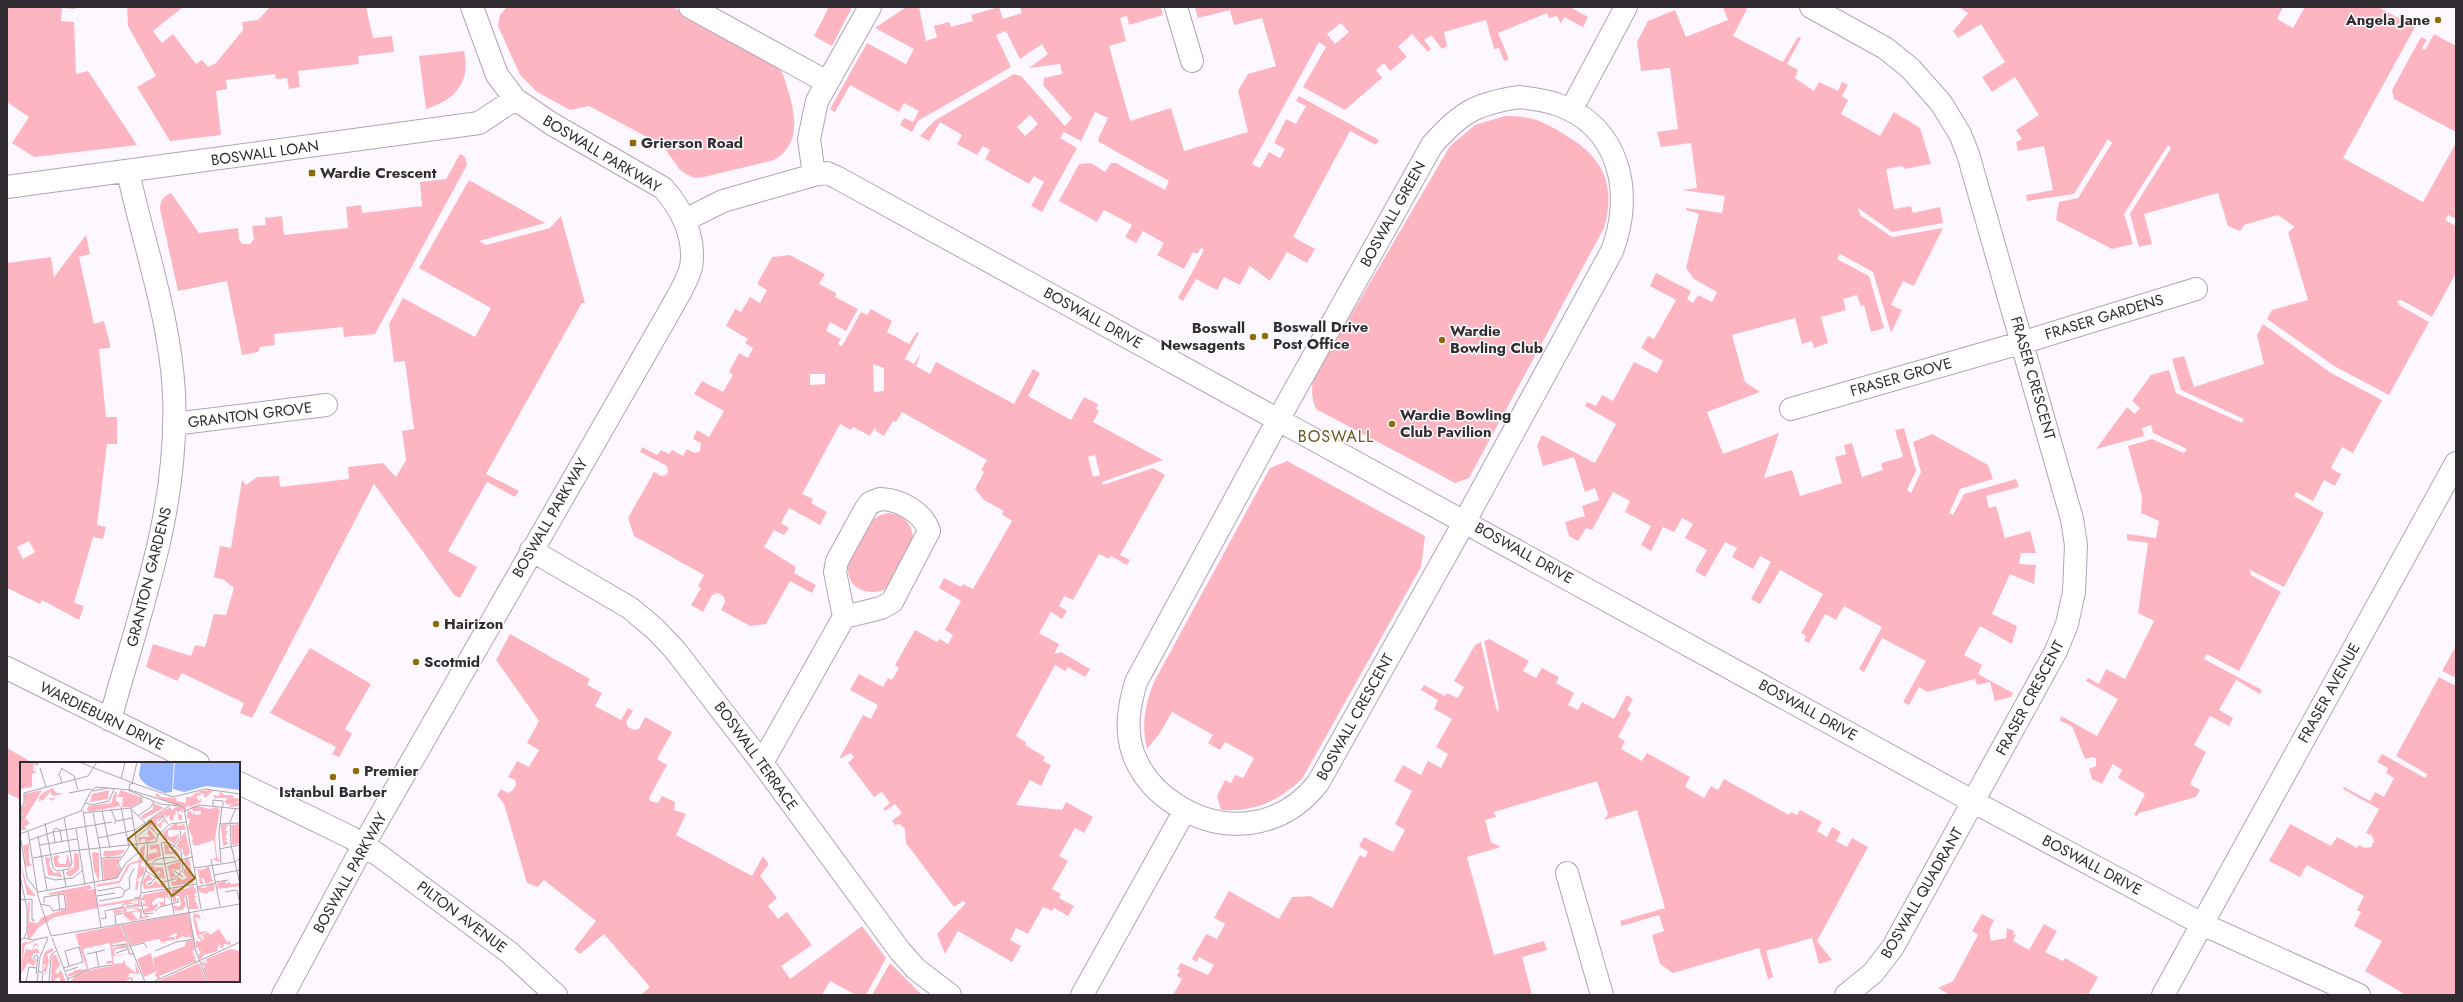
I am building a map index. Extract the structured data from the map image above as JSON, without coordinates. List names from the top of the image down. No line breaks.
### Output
{"streets":{"street":["BOSWALL LOAN","BOSWALL PARKWAY","BOSWALL GREEN","FRASER GARDENS","BOSWALL DRIVE","FRASER GROVE","FRASER CRESCENT","GRANTON GROVE","GRANTON GARDENS","FRASER AVENUE","WARDIEBURN DRIVE","BOSWALL CRESCENT","BOSWALL TERRACE","BOSWALL QUADRANT","PILTON AVENUE"]},"crossings":[["BOSWALL LOAN","BOSWALL PARKWAY"],["BOSWALL LOAN","GRANTON GARDENS"],["BOSWALL PARKWAY","BOSWALL DRIVE"],["BOSWALL PARKWAY","BOSWALL TERRACE"],["BOSWALL PARKWAY","PILTON AVENUE"],["BOSWALL GREEN","BOSWALL DRIVE"],["BOSWALL GREEN","BOSWALL CRESCENT"],["FRASER GARDENS","FRASER GROVE"],["FRASER GARDENS","FRASER CRESCENT"],["BOSWALL DRIVE","FRASER CRESCENT"],["BOSWALL DRIVE","FRASER AVENUE"],["BOSWALL DRIVE","BOSWALL CRESCENT"],["BOSWALL DRIVE","BOSWALL QUADRANT"],["FRASER GROVE","FRASER CRESCENT"],["FRASER CRESCENT","BOSWALL QUADRANT"],["GRANTON GROVE","GRANTON GARDENS"],["GRANTON GARDENS","WARDIEBURN DRIVE"]],"districts":["BOSWALL"],"places":{"other":["Angela Jane","Boswall Drive Post Office","Boswall Newsagents","Wardie Bowling Club","Wardie Bowling Club Pavilion","Hairizon","Scotmid","Premier","Istanbul Barber"],"transit":["Grierson Road","Wardie Crescent"]}}
